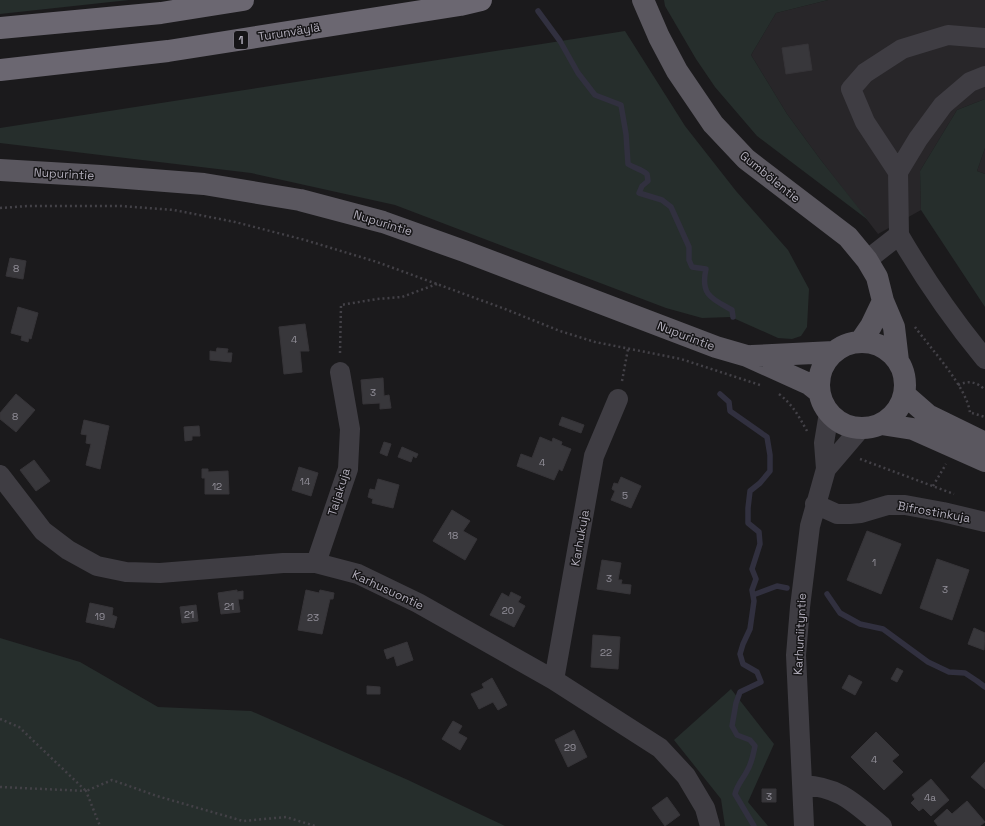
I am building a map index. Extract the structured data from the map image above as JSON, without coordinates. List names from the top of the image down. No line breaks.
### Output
{"streets":{"highway":["Turunväylä","1"],"main road":["Nupurintie","Gumbölentie"],"street":["Taljakuja","Bifrostinkuja","Karhukuja","Karhusuontie","Karhuniityntie"]},"crossings":[["Nupurintie","Gumbölentie"],["Nupurintie","Karhuniityntie"],["Gumbölentie","Karhuniityntie"],["Taljakuja","Karhusuontie"],["Bifrostinkuja","Karhuniityntie"],["Karhukuja","Karhusuontie"]],"house_numbers":["8","4","3","8","4","14","12","5","18","1","3","3","21","20","21","19","23","22","29","4","3","4a"]}
